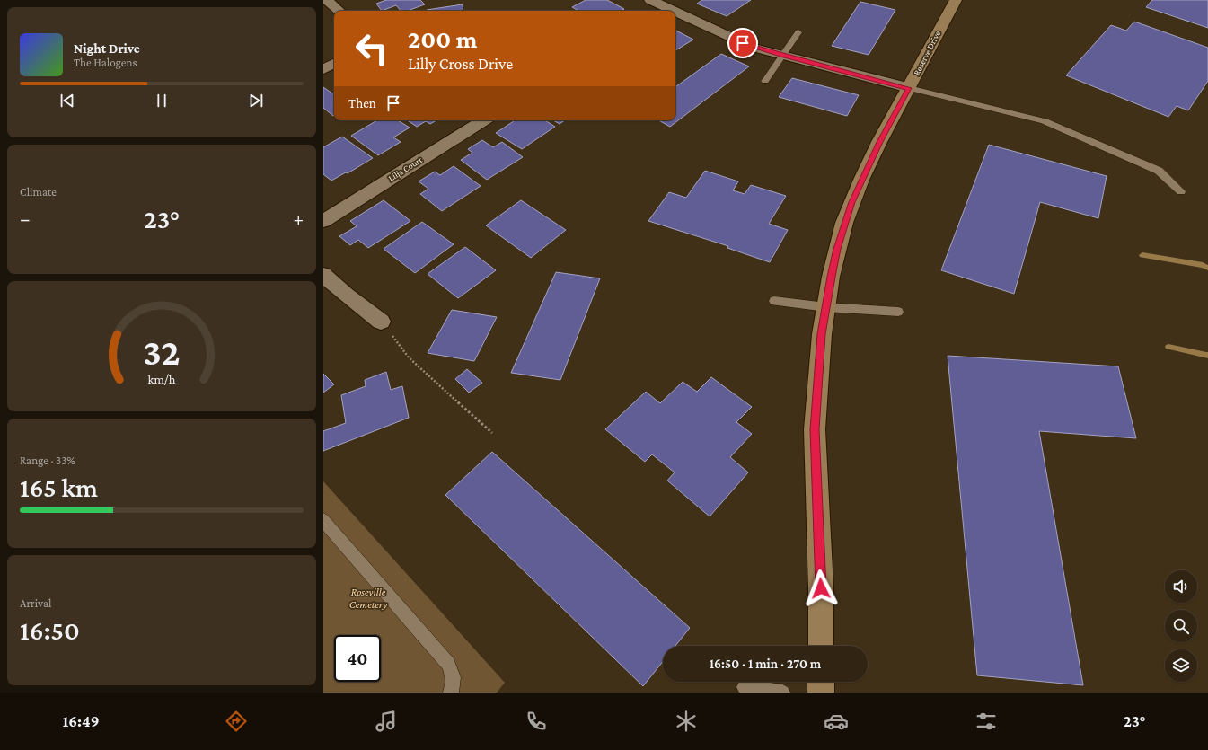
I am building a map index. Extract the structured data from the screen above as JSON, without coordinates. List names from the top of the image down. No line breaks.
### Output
{"streets":{"street":["Reserve Drive","Lilja Court"]},"parks":["Roseville Cemetery"],"page":{"turn":["200 m","Lilly Cross Drive"],"song":["Night Drive","The Halogens"],"then":"Then","tile":["Climate",["Range · 33%","165 km"],["Arrival","16:50"]],"heat":["−","23°","+"],"limit":"40","trip":"16:50 · 1 min · 270 m","tabs":["16:49","23°"],"gauge":["32","km/h"]}}
